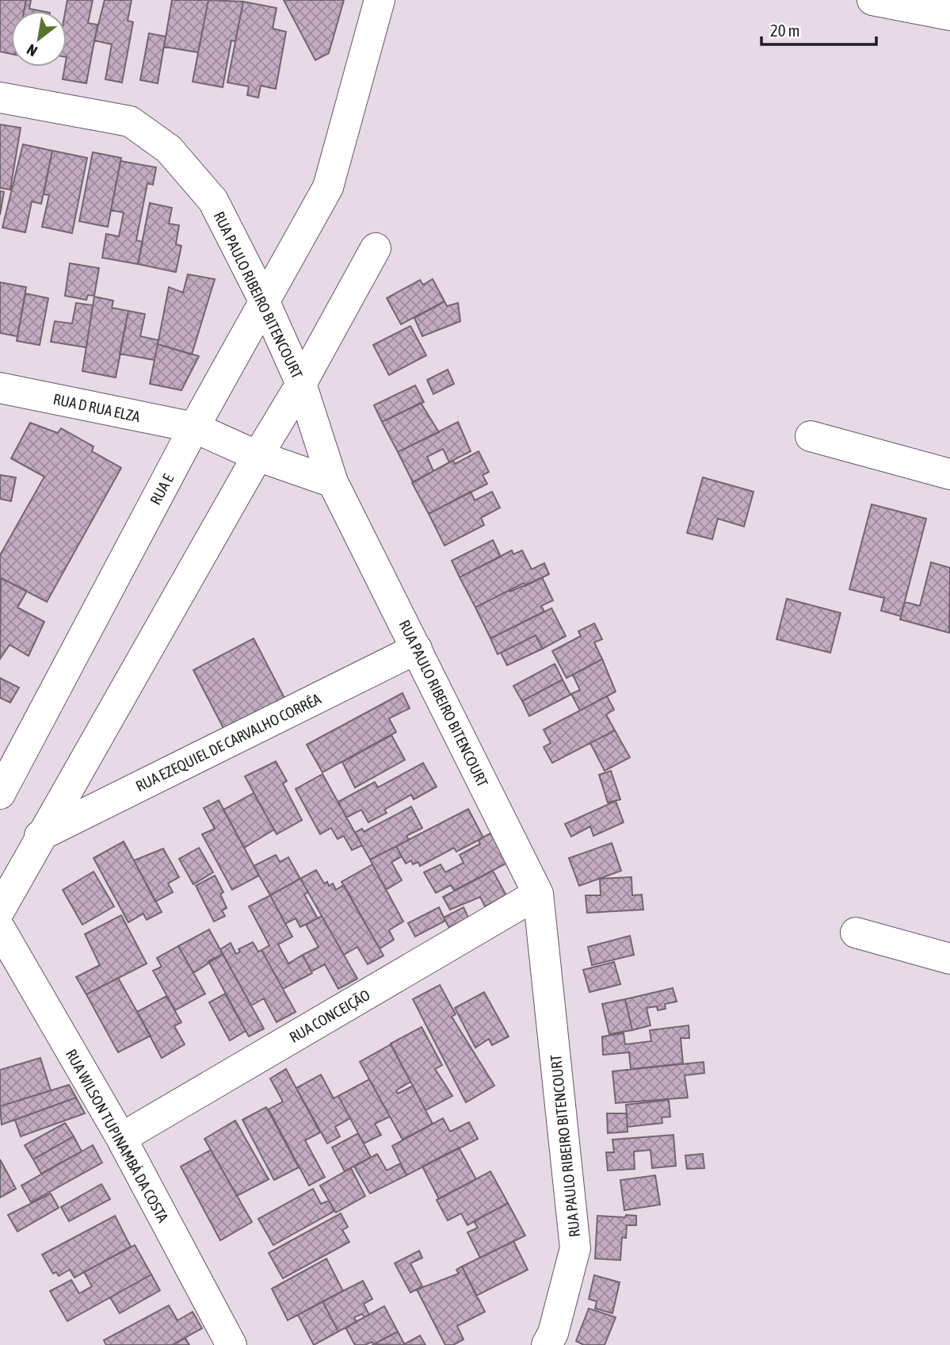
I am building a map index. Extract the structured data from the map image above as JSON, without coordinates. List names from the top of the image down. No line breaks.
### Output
{"streets":{"street":["RUA PAULO RIBEIRO BITENCOURT","RUA D RUA ELZA","RUA E","RUA EZEQUIEL DE CARVALHO CORRÊA","RUA CONCEIÇÃO","RUA WILSON TUPINAMBÁ DA COSTA"]},"crossings":[["RUA PAULO RIBEIRO BITENCOURT","RUA D RUA ELZA"],["RUA PAULO RIBEIRO BITENCOURT","RUA E"],["RUA PAULO RIBEIRO BITENCOURT","RUA EZEQUIEL DE CARVALHO CORRÊA"],["RUA PAULO RIBEIRO BITENCOURT","RUA CONCEIÇÃO"],["RUA D RUA ELZA","RUA E"],["RUA CONCEIÇÃO","RUA WILSON TUPINAMBÁ DA COSTA"]],"scale_bar":"20 m","north":"bottom left"}
